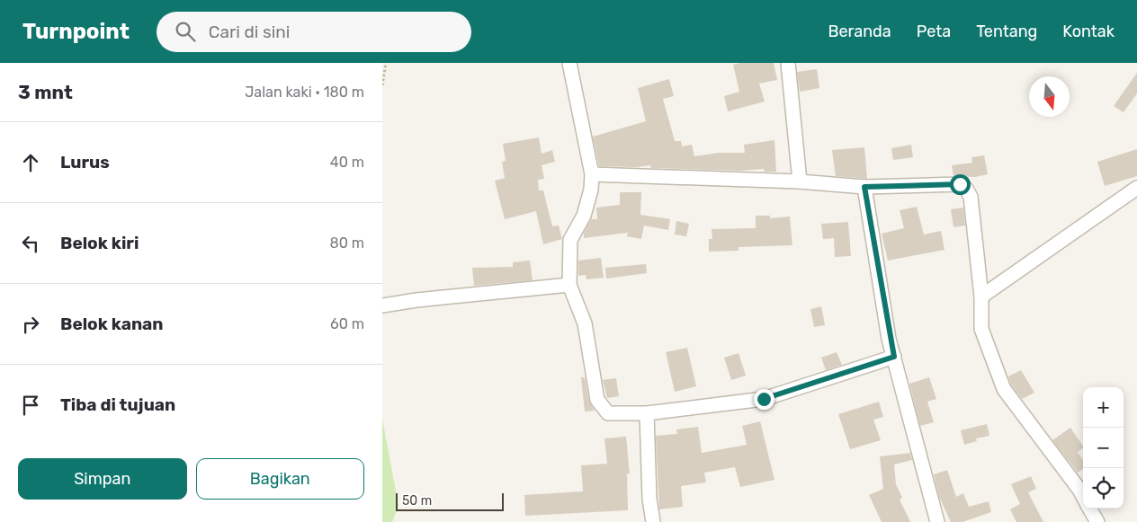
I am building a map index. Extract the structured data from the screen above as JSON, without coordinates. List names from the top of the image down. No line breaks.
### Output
{"scale_bar":"50 m","north":"bottom","page":{"header":"Turnpoint","search":"Cari di sini","nav":["Beranda","Peta","Tentang","Kontak"],"heading":["3 mnt","Jalan kaki · 180 m"],"list":[["Lurus","40 m"],["Belok kiri","80 m"],["Belok kanan","60 m"],"Tiba di tujuan"],"map_buttons":["+","−"],"buttons":["Simpan","Bagikan"],"scale":"50 m"}}
